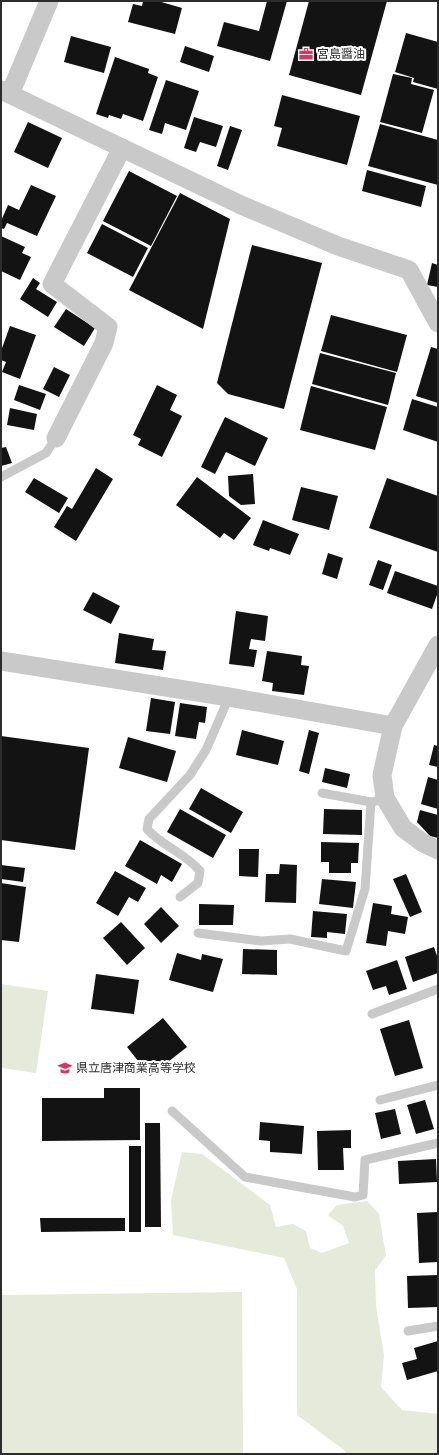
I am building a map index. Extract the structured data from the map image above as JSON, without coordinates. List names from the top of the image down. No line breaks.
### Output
{"places":{"office":["宮島醤油"],"school or university":["県立唐津商業高等学校"]}}
